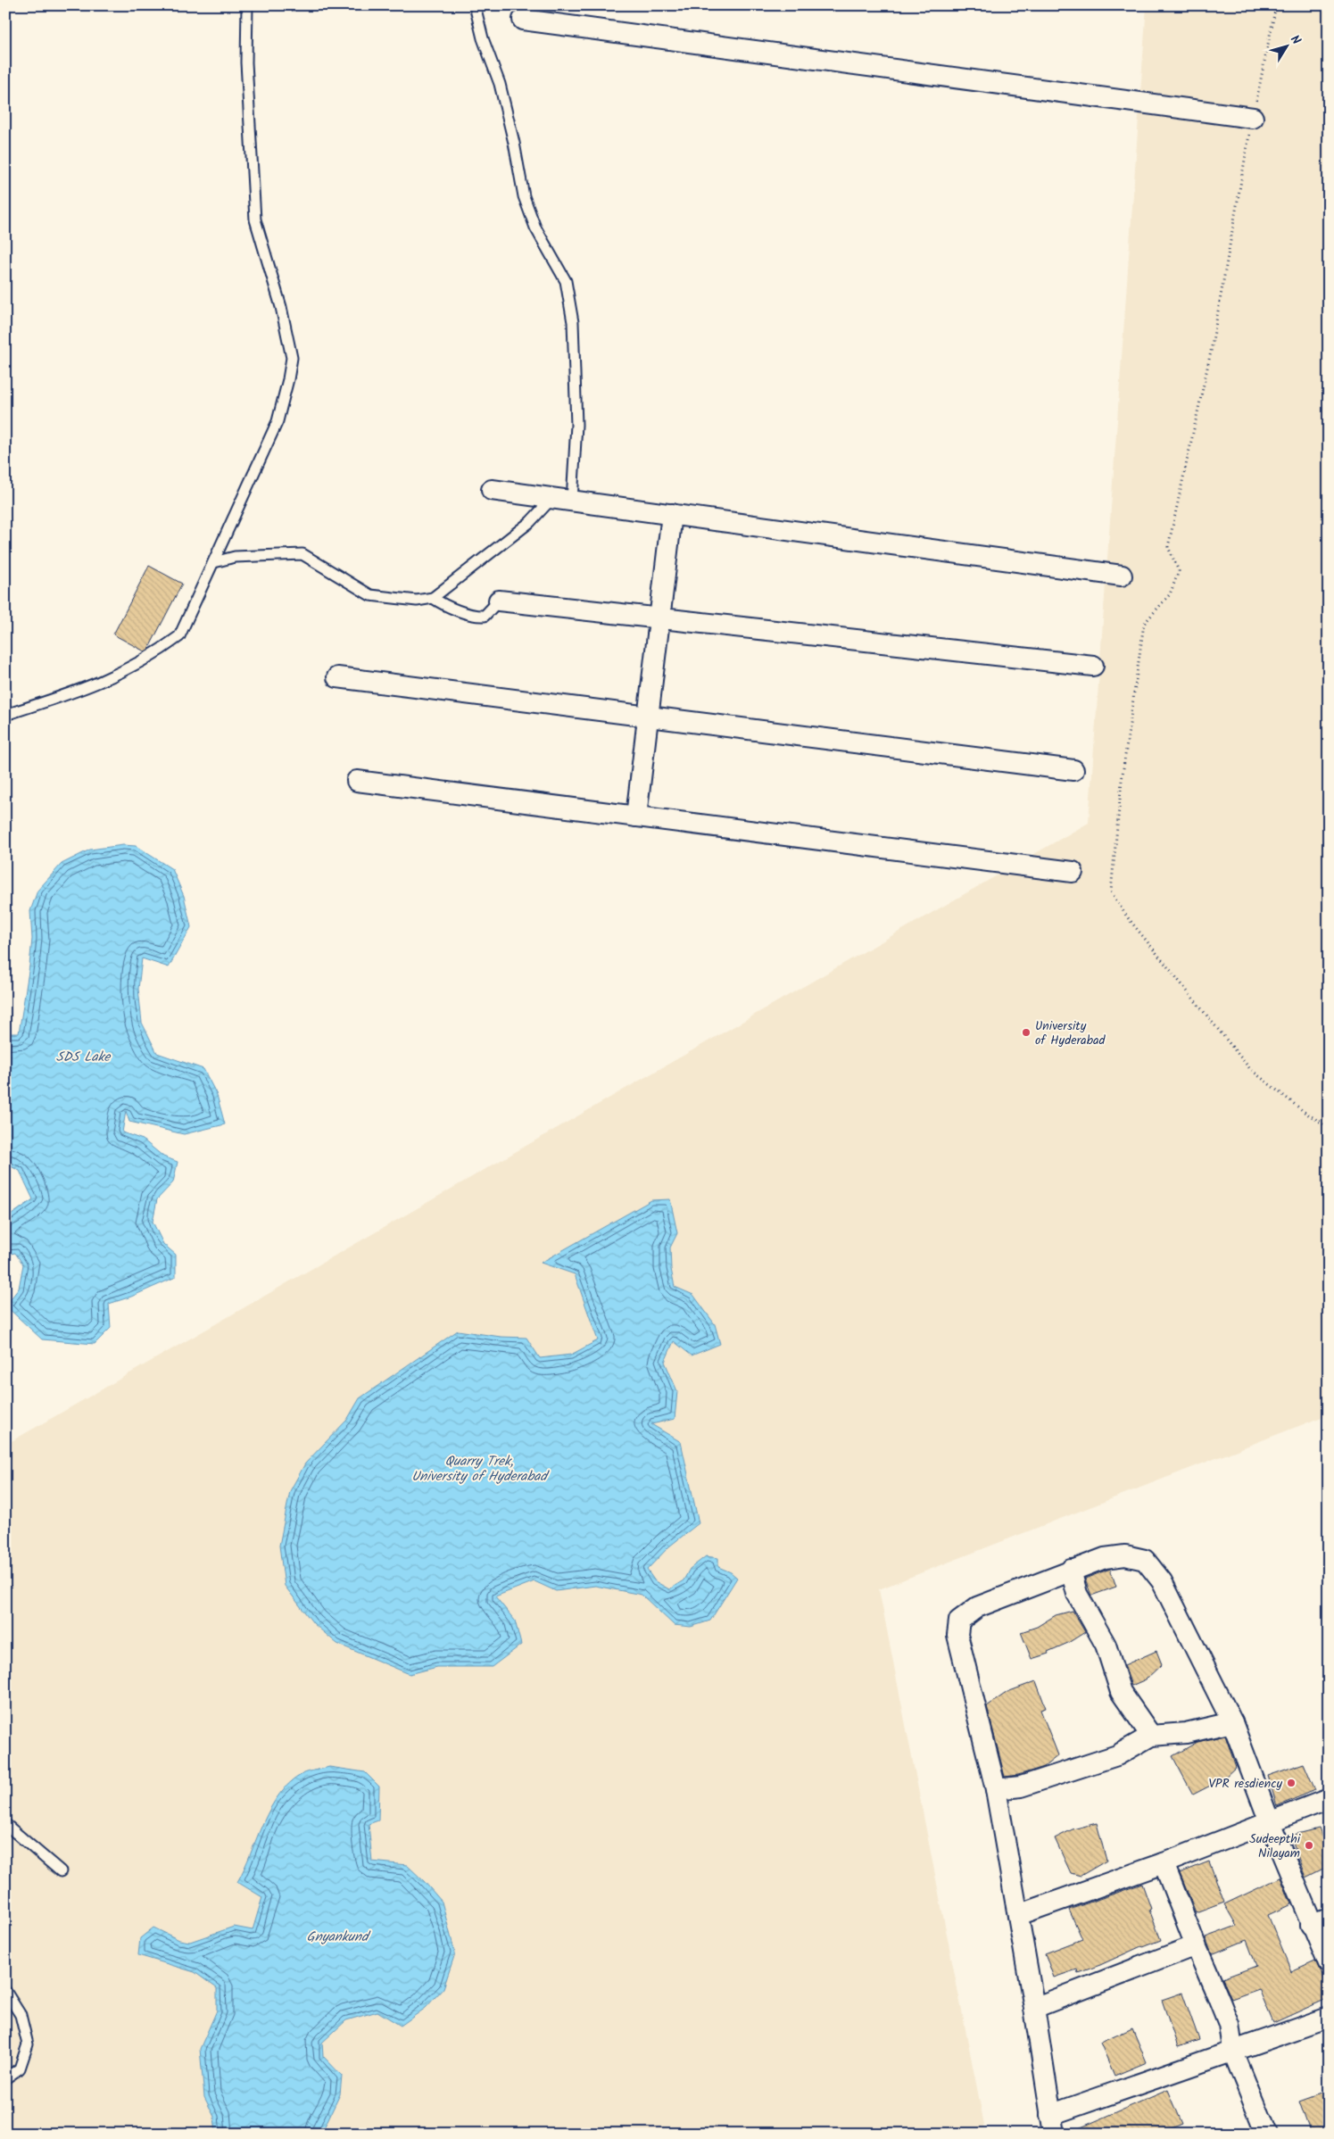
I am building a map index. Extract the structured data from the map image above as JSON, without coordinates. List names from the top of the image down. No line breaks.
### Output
{"water":["SDS Lake","Quarry Trek, University of Hyderabad","Gnyankund"],"places":["University of Hyderabad","VPR resdiency","Sudeepthi Nilayam"],"north":"top right"}
